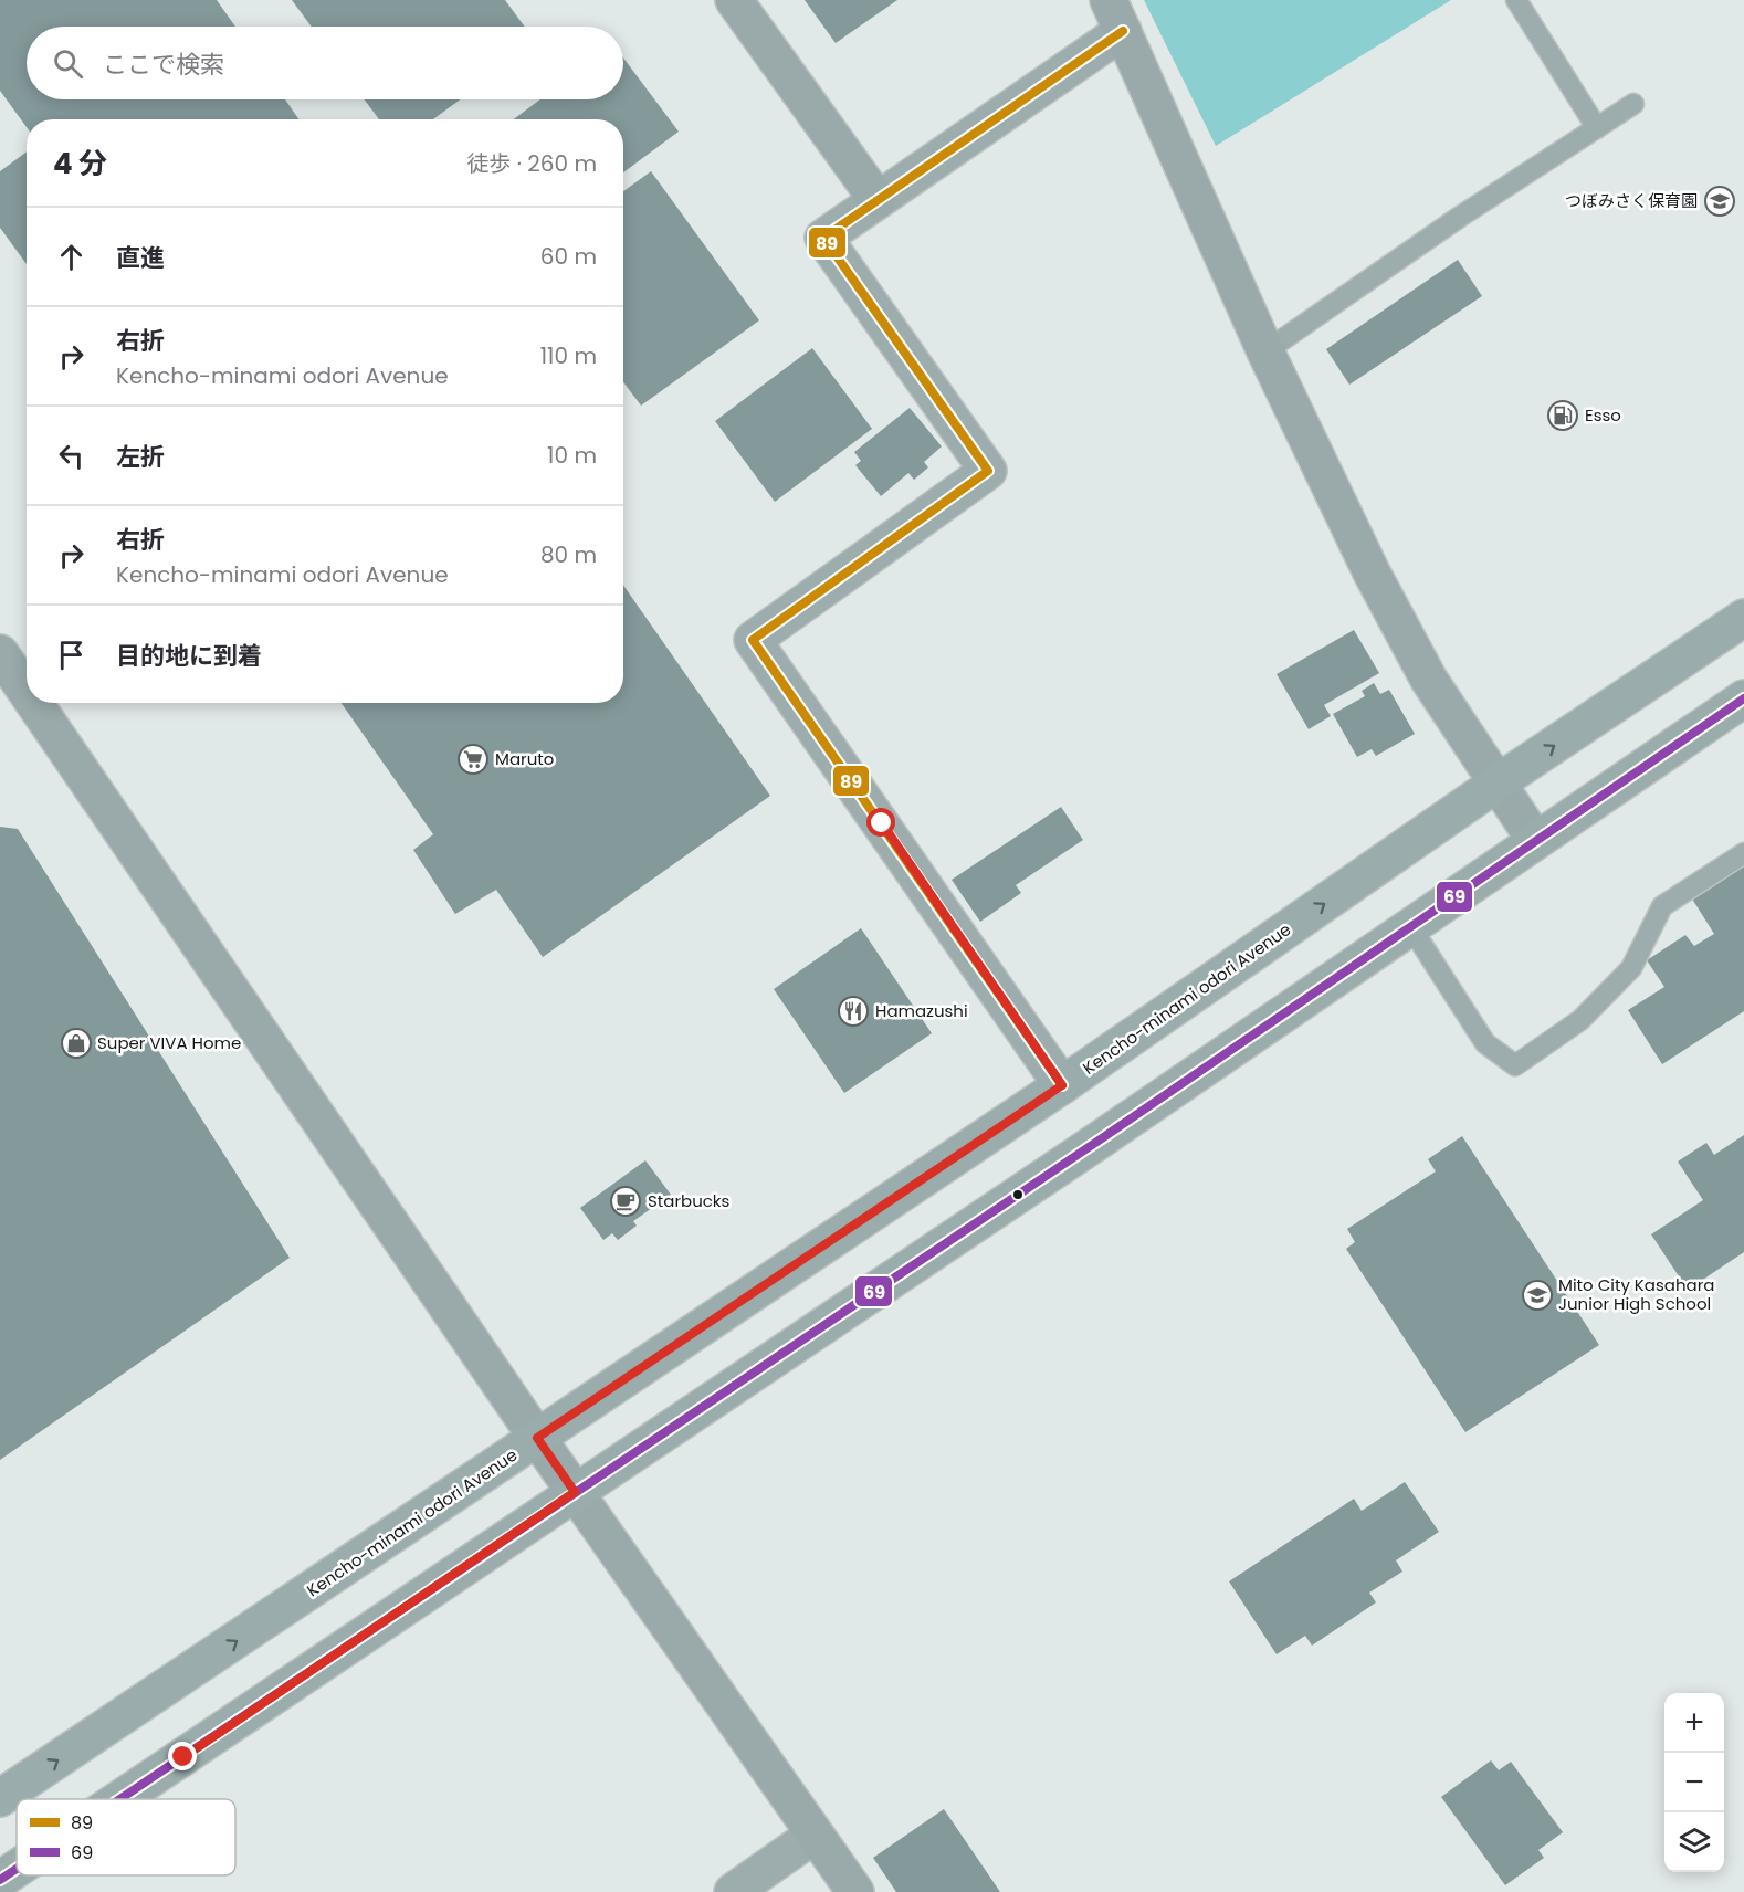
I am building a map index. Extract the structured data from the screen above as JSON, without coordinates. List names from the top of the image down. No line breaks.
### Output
{"streets":{"main road":["Kencho-minami odori Avenue"]},"places":{"school or university":["つぼみさく保育園","Mito City Kasahara Junior High School"],"fuel station":["Esso"],"supermarket":["Maruto"],"restaurant":["Hamazushi"],"shop":["Super VIVA Home"],"cafe":["Starbucks"]},"lines":["transit line 89","transit line 69"],"legend":["89","69"],"page":{"search":"ここで検索","heading":["4 分","徒歩 · 260 m"],"list":[["直進","60 m"],["右折","Kencho-minami odori Avenue","110 m"],["左折","10 m"],["右折","Kencho-minami odori Avenue","80 m"],"目的地に到着"],"map_buttons":["+","−"]}}
